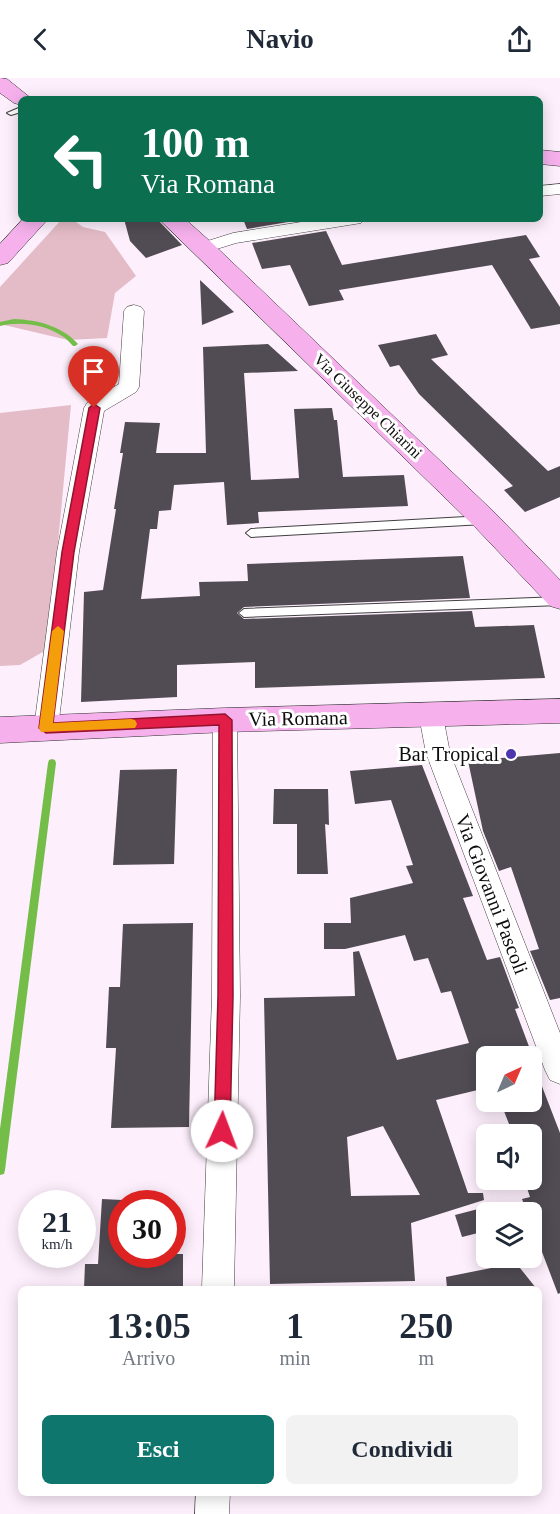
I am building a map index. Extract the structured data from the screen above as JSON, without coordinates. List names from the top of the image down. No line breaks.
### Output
{"streets":{"street":["Via Giuseppe Chiarini","Via Romana","Via Giovanni Pascoli"]},"crossings":[["Via Romana","Via Giovanni Pascoli"]],"places":["Bar Tropical"],"north":"top right","page":{"header":"Navio","turn":["100 m","Via Romana"],"speed":"21 km/h","limit":"30","eta":["13:05","Arrivo","1","min","250","m"],"buttons":["Esci","Condividi"]}}
